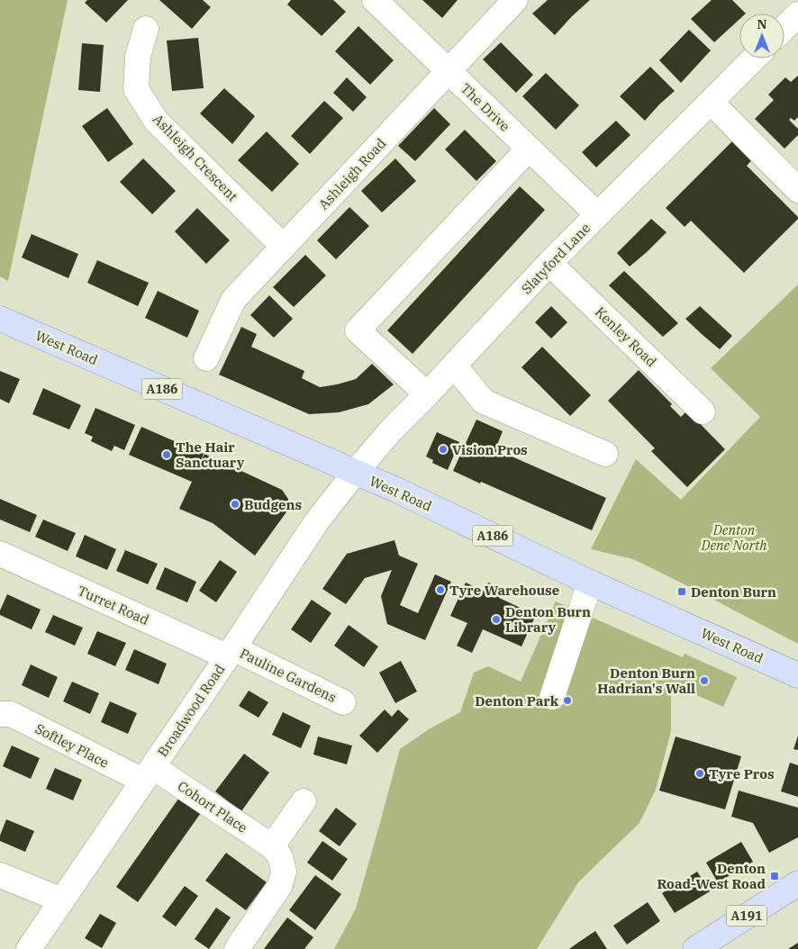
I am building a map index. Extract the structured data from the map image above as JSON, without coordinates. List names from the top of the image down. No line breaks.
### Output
{"streets":{"main road":["West Road","A186","A191"],"street":["The Drive","Ashleigh Crescent","Ashleigh Road","Slatyford Lane","Kenley Road","Turret Road","Pauline Gardens","Broadwood Road","Softley Place","Cohort Place"]},"crossings":[["The Drive","Ashleigh Road"],["The Drive","Slatyford Lane"],["Ashleigh Crescent","Ashleigh Road"],["Slatyford Lane","Kenley Road"],["Slatyford Lane","West Road"],["Slatyford Lane","Broadwood Road"],["West Road","Broadwood Road"],["Turret Road","Pauline Gardens"],["Turret Road","Broadwood Road"],["Pauline Gardens","Broadwood Road"],["Broadwood Road","Softley Place"],["Broadwood Road","Cohort Place"],["Softley Place","Cohort Place"]],"parks":["Denton Dene North"],"places":{"other":["Vision Pros","The Hair Sanctuary","Budgens","Tyre Warehouse","Denton Burn Library","Denton Burn Hadrian's Wall","Denton Park","Tyre Pros"],"transit":["Denton Burn","Denton Road-West Road"]},"north":"top"}
